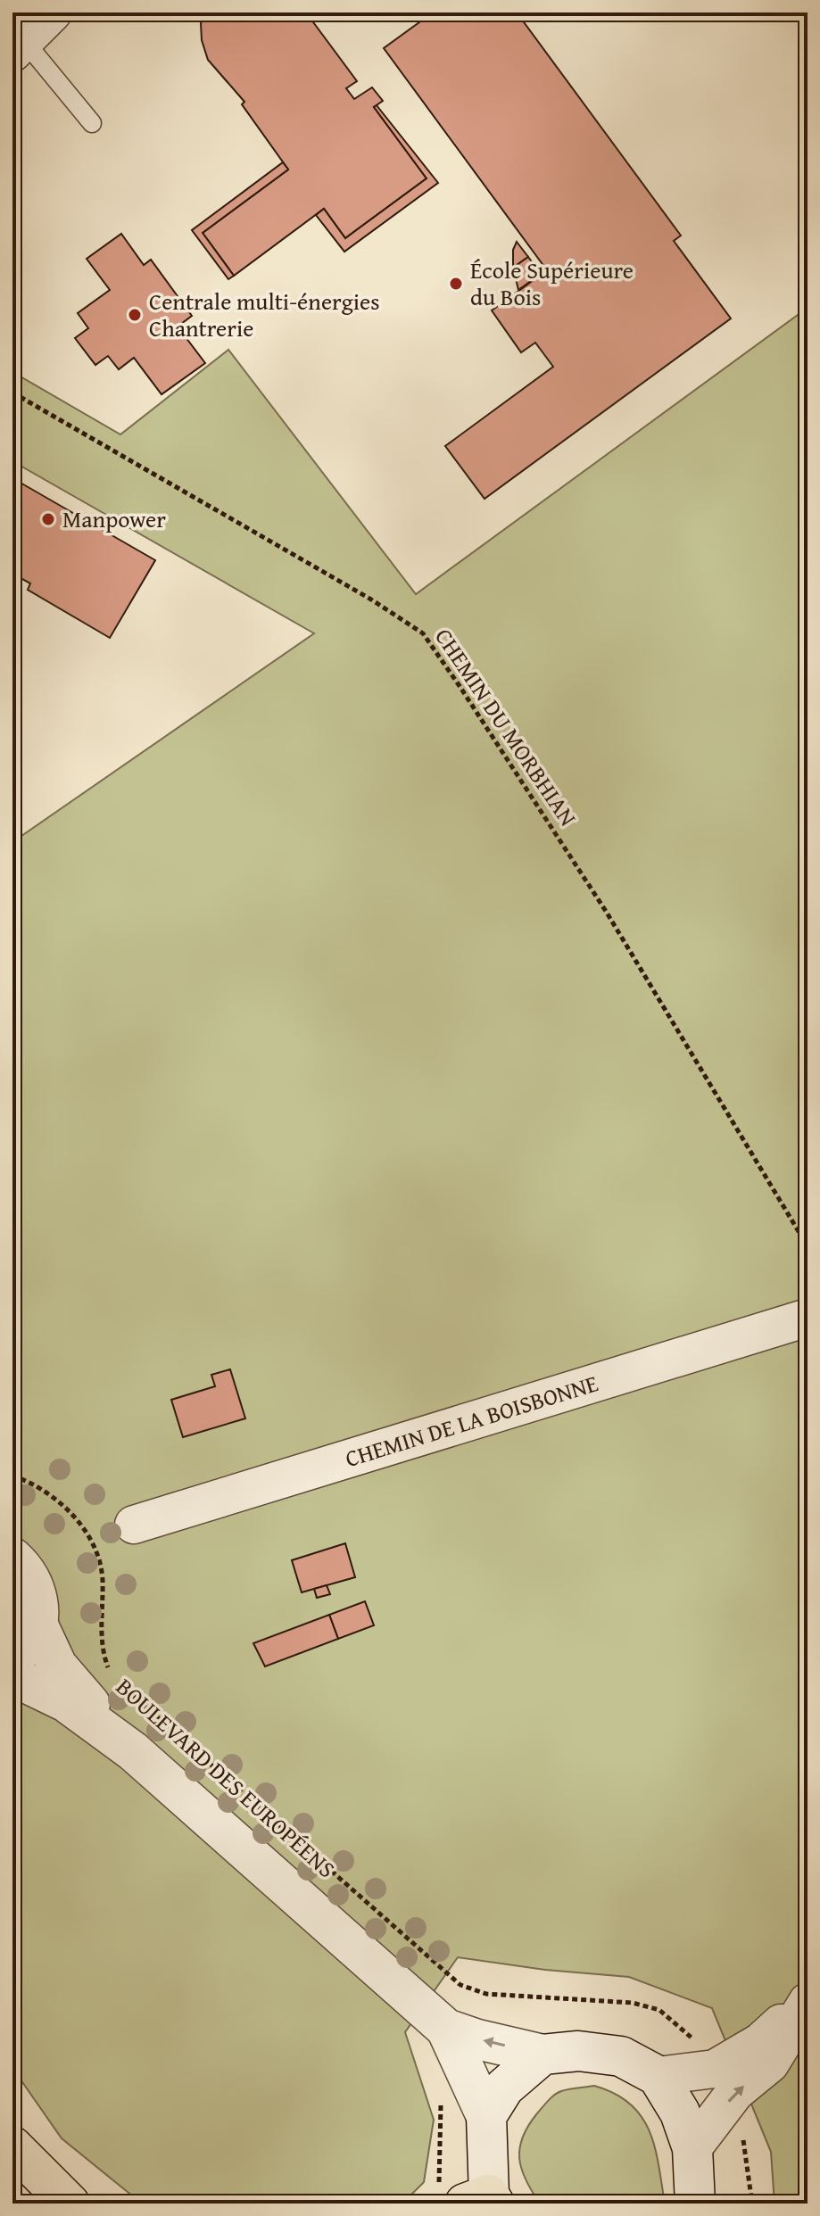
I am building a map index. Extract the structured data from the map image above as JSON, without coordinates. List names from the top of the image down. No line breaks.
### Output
{"streets":{"street":["CHEMIN DE LA BOISBONNE","BOULEVARD DES EUROPÉENS"],"path":["CHEMIN DU MORBHIAN"]},"places":["École Supérieure du Bois","Centrale multi-énergies Chantrerie","Manpower"]}
